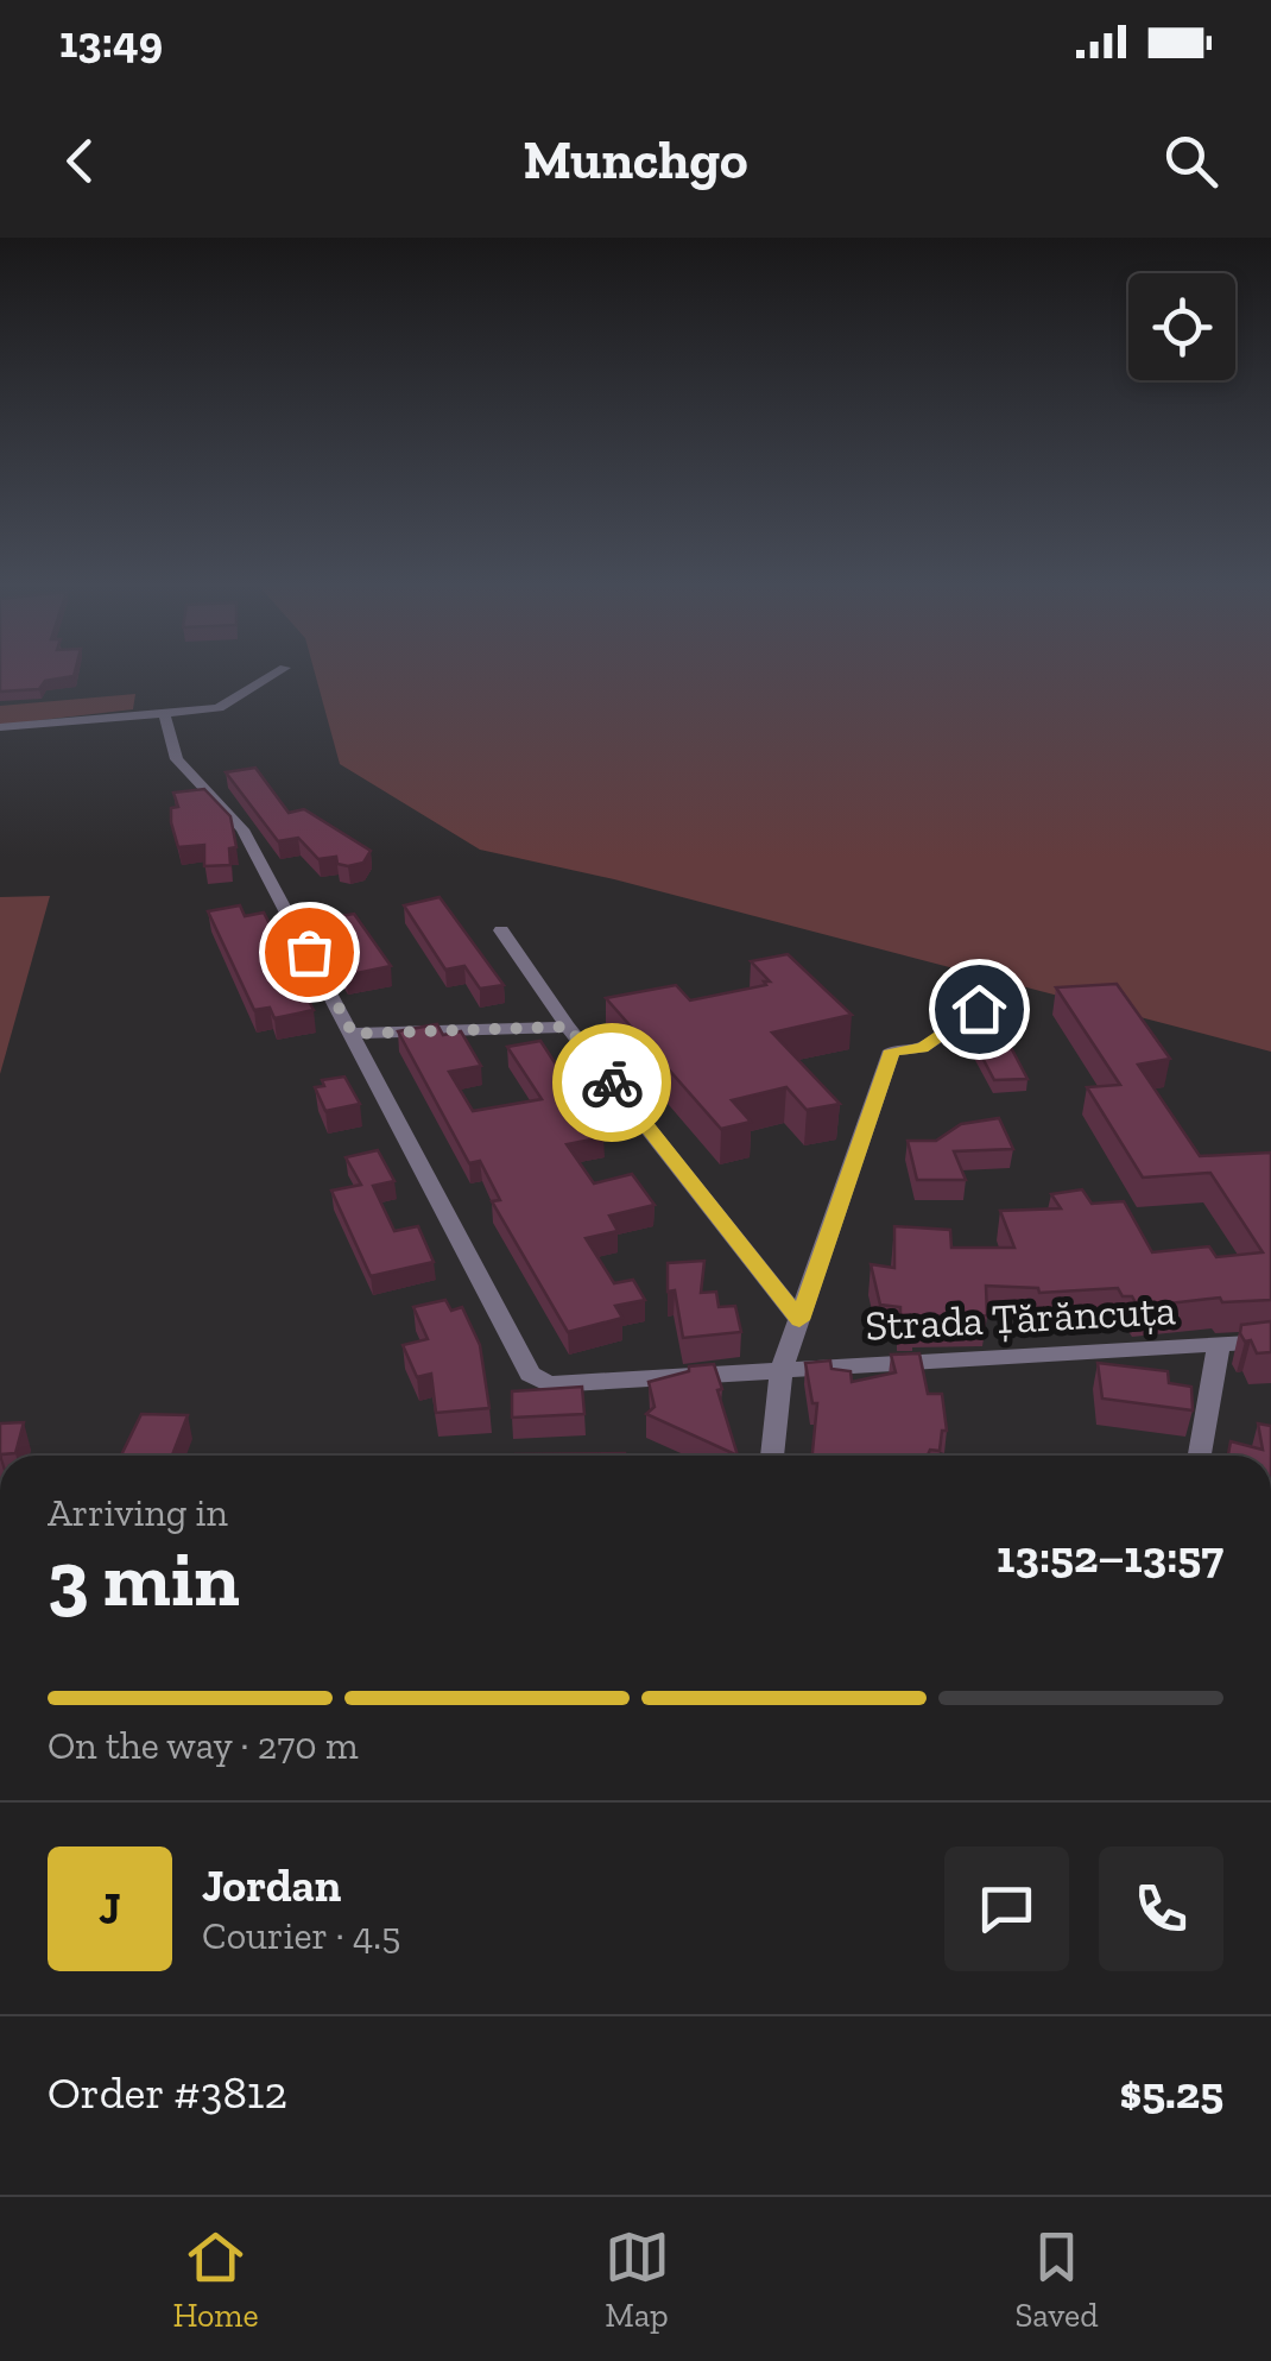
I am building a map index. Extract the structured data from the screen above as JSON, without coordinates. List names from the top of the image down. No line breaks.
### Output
{"streets":{"street":["Strada Țărăncuța"]},"page":{"status":"13:49","header":"Munchgo","heading":["3 min","Arriving in","13:52–13:57"],"panel":["Jordan","Courier · 4.5","Order #3812","$5.25"],"bar":"On the way · 270 m","round":"J","tabs":["Home","Map","Saved"]}}
